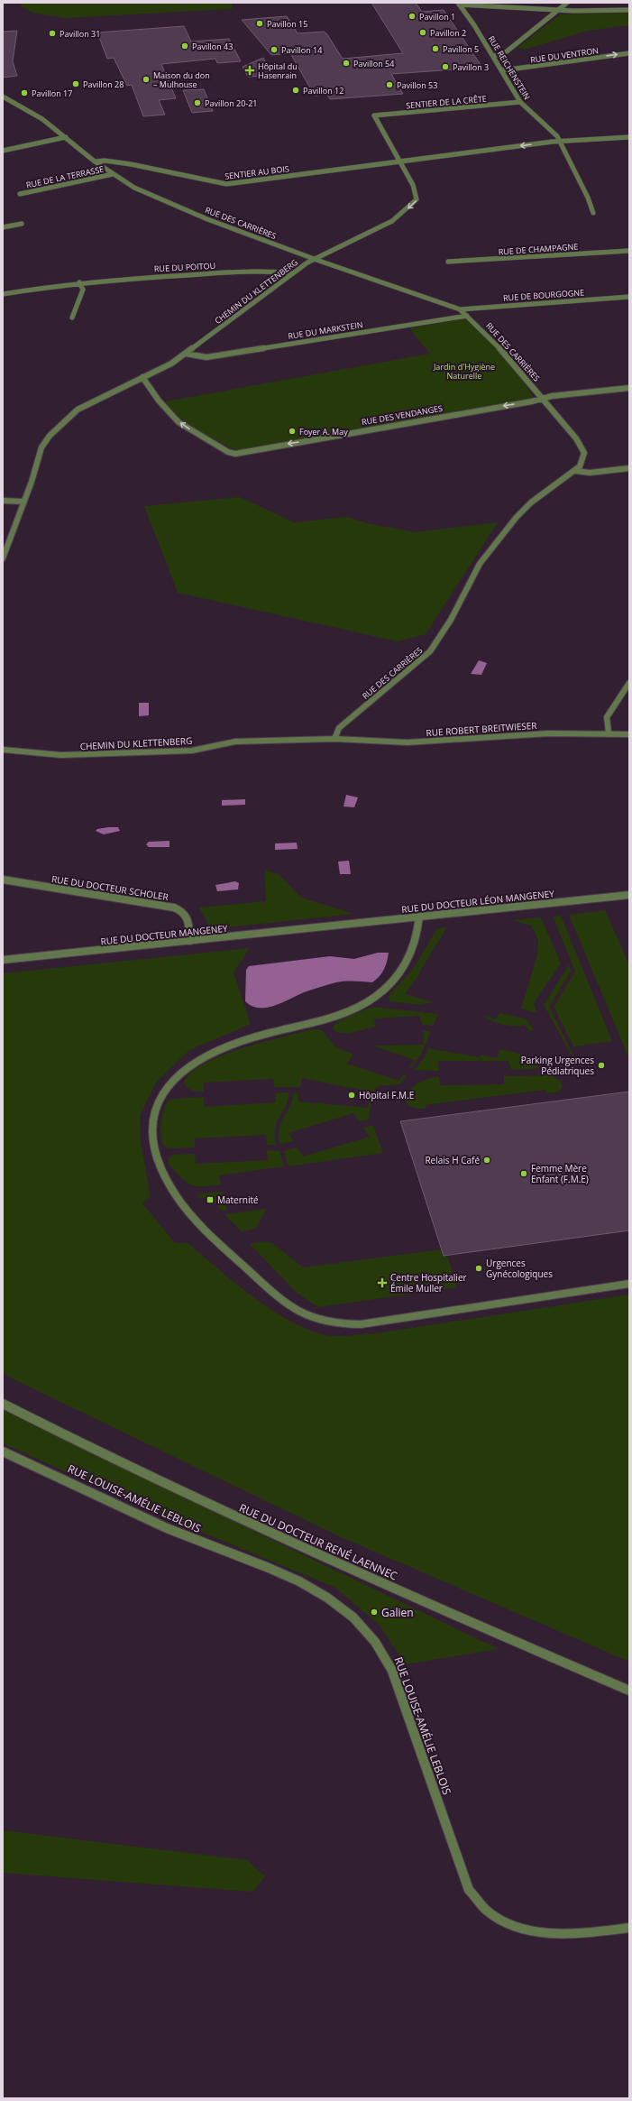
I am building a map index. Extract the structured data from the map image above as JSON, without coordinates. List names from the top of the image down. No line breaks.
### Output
{"streets":{"street":["RUE DU VENTRON","RUE REICHENSTEIN","SENTIER DE LA CRÊTE","SENTIER AU BOIS","RUE DE LA TERRASSE","RUE DES CARRIÈRES","RUE DE CHAMPAGNE","RUE DU POITOU","CHEMIN DU KLETTENBERG","RUE DE BOURGOGNE","RUE DU MARKSTEIN","RUE DES VENDANGES","RUE ROBERT BREITWIESER","RUE DU DOCTEUR SCHOLER","RUE DU DOCTEUR LÉON MANGENEY","RUE DU DOCTEUR MANGENEY","RUE LOUISE-AMÉLIE LEBLOIS","RUE DU DOCTEUR RENÉ LAENNEC"]},"crossings":[["RUE DU VENTRON","RUE REICHENSTEIN"],["RUE REICHENSTEIN","SENTIER DE LA CRÊTE"],["SENTIER DE LA CRÊTE","SENTIER AU BOIS"],["SENTIER DE LA CRÊTE","CHEMIN DU KLETTENBERG"],["SENTIER AU BOIS","RUE DES CARRIÈRES"],["SENTIER AU BOIS","CHEMIN DU KLETTENBERG"],["RUE DE LA TERRASSE","RUE DES CARRIÈRES"],["RUE DES CARRIÈRES","CHEMIN DU KLETTENBERG"],["RUE DES CARRIÈRES","RUE DE BOURGOGNE"],["RUE DES CARRIÈRES","RUE DU MARKSTEIN"],["RUE DES CARRIÈRES","RUE DES VENDANGES"],["RUE DES CARRIÈRES","RUE ROBERT BREITWIESER"],["RUE DU POITOU","CHEMIN DU KLETTENBERG"],["CHEMIN DU KLETTENBERG","RUE DU MARKSTEIN"],["CHEMIN DU KLETTENBERG","RUE DES VENDANGES"],["CHEMIN DU KLETTENBERG","RUE ROBERT BREITWIESER"],["RUE DU DOCTEUR SCHOLER","RUE DU DOCTEUR MANGENEY"],["RUE DU DOCTEUR LÉON MANGENEY","RUE DU DOCTEUR MANGENEY"]],"one_way":["RUE DES VENDANGES"],"parks":["Jardin d'Hygiène Naturelle"],"places":{"other":["Pavillon 1","Pavillon 15","Pavillon 2","Pavillon 31","Pavillon 43","Pavillon 5","Pavillon 14","Pavillon 54","Pavillon 3","Maison du don – Mulhouse","Pavillon 28","Pavillon 53","Pavillon 12","Pavillon 17","Pavillon 20-21","Foyer A. May","Parking Urgences Pédiatriques","Hôpital F.M.E","Relais H Café","Femme Mère Enfant (F.M.E)","Urgences Gynécologiques","Galien"],"health":["Hôpital du Hasenrain","Centre Hospitalier Émile Muller"],"transit":["Maternité"]}}
